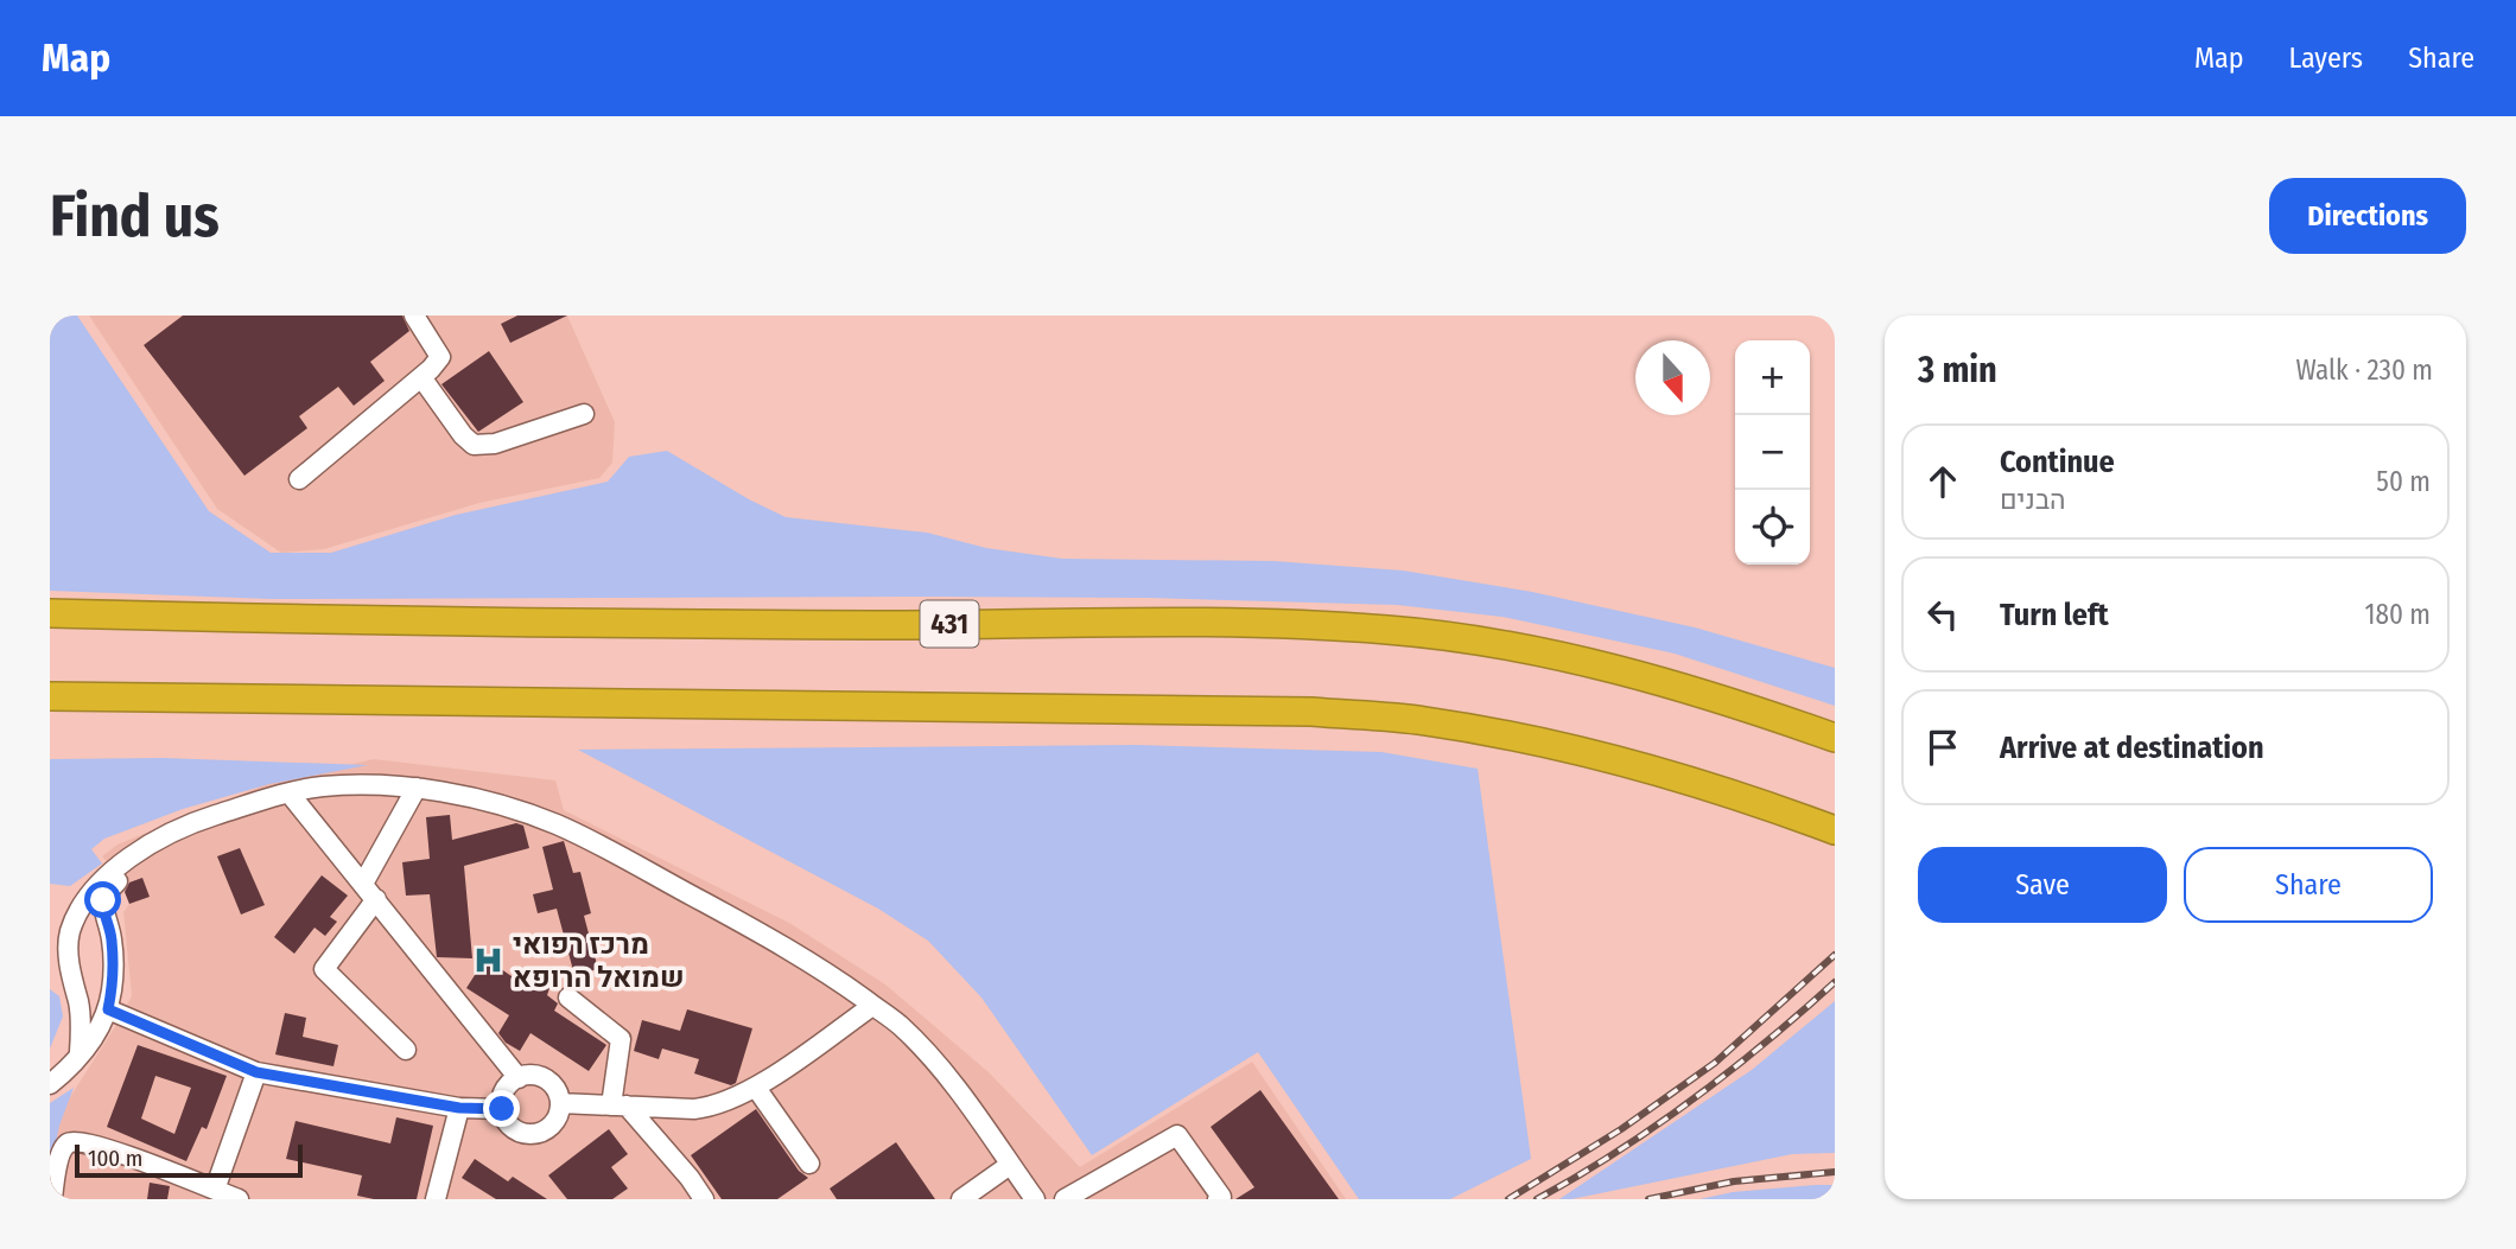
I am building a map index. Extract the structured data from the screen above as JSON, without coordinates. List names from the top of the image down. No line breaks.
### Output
{"streets":{"highway":["431"]},"places":{"hospital":["מרכז רפואי שמואל הרופא"]},"scale_bar":"100 m","north":"bottom","page":{"header":"Map","nav":["Map","Layers","Share"],"buttons":["Directions",["Save","Share"]],"title":"Find us","heading":["3 min","Walk · 230 m"],"map_buttons":["+","−"],"list":[["Continue","הבנים","50 m"],["Turn left","180 m"],"Arrive at destination"],"scale":"100 m"}}
